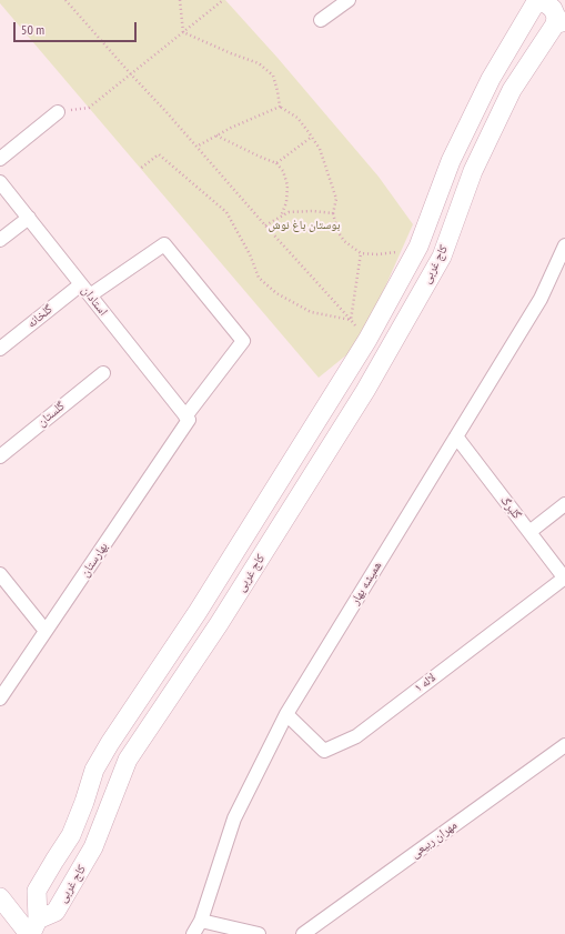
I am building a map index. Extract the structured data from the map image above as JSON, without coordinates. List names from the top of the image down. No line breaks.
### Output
{"streets":{"street":["کاج غربی","استادان","گلخانه","گلستان","گلبرگ","بهارستان","همیشه بهار","لاله ۱","مهران ربیعی"]},"crossings":[["استادان","گلخانه"],["استادان","بهارستان"],["گلبرگ","همیشه بهار"],["گلبرگ","لاله ۱"],["همیشه بهار","لاله ۱"]],"parks":["بوستان باغ نوش"],"scale_bar":"50 m"}
